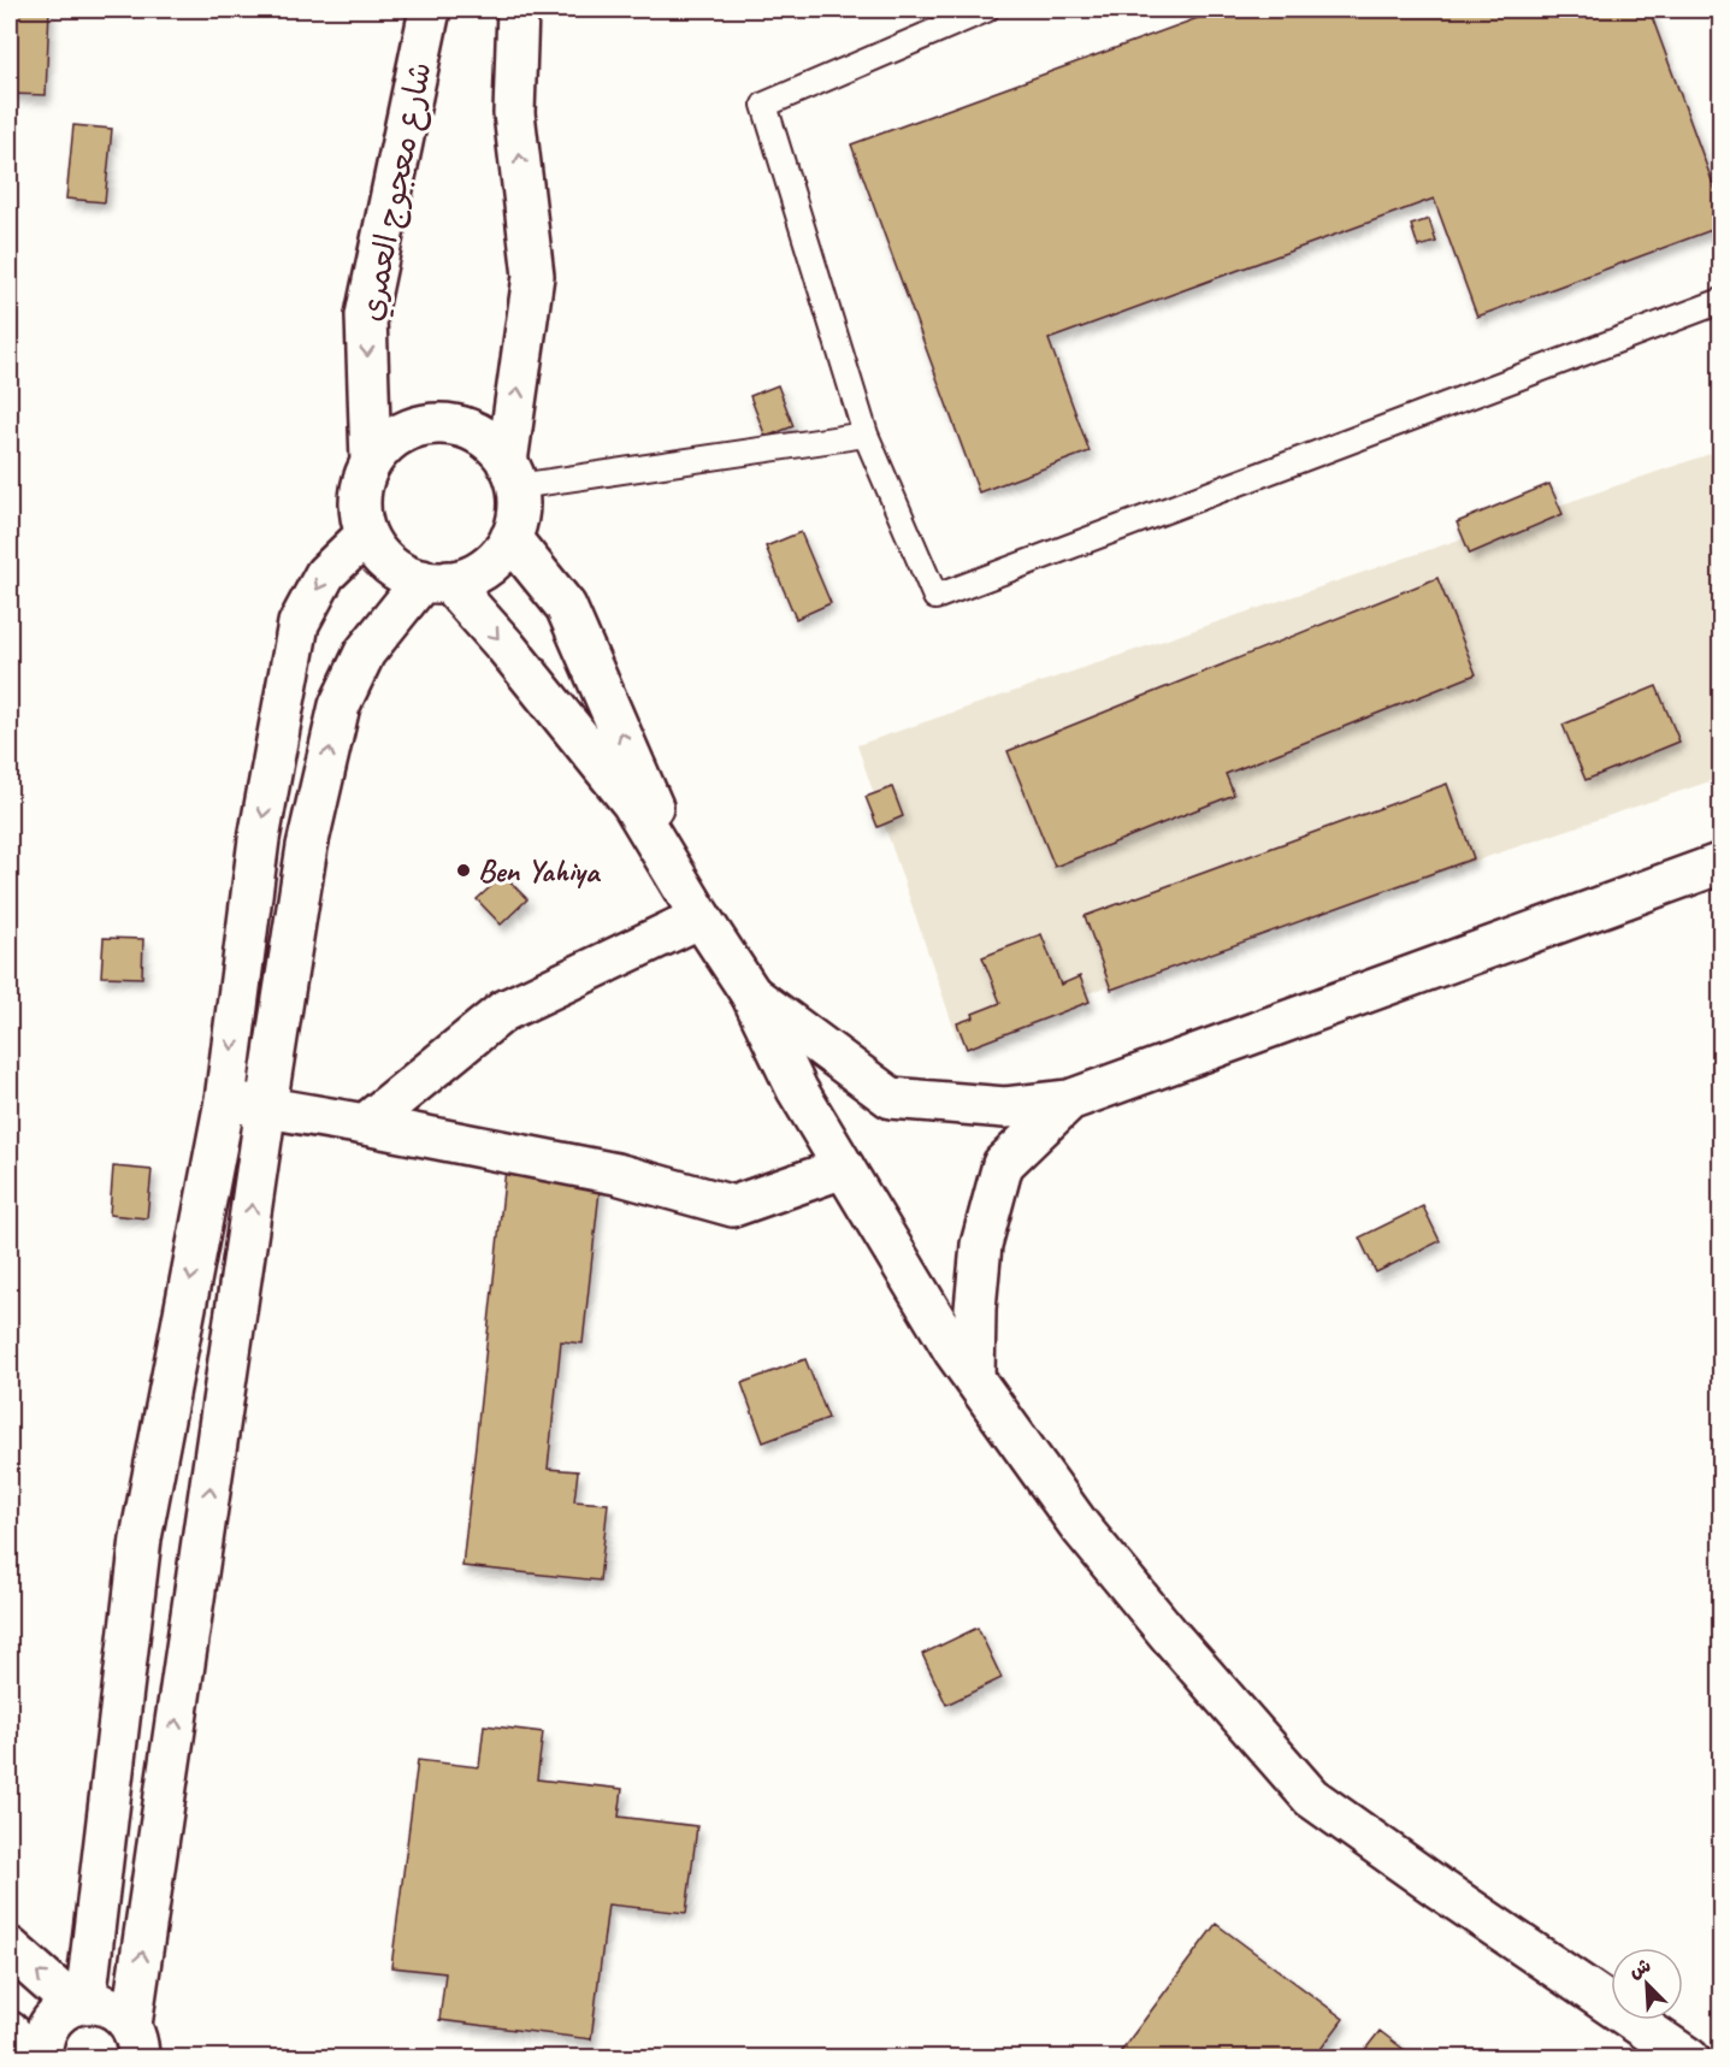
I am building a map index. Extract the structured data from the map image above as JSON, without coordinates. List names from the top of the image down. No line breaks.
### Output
{"streets":{"main road":["شارع معجوج العمري"]},"places":["Ben Yahiya"],"north":"top left"}
